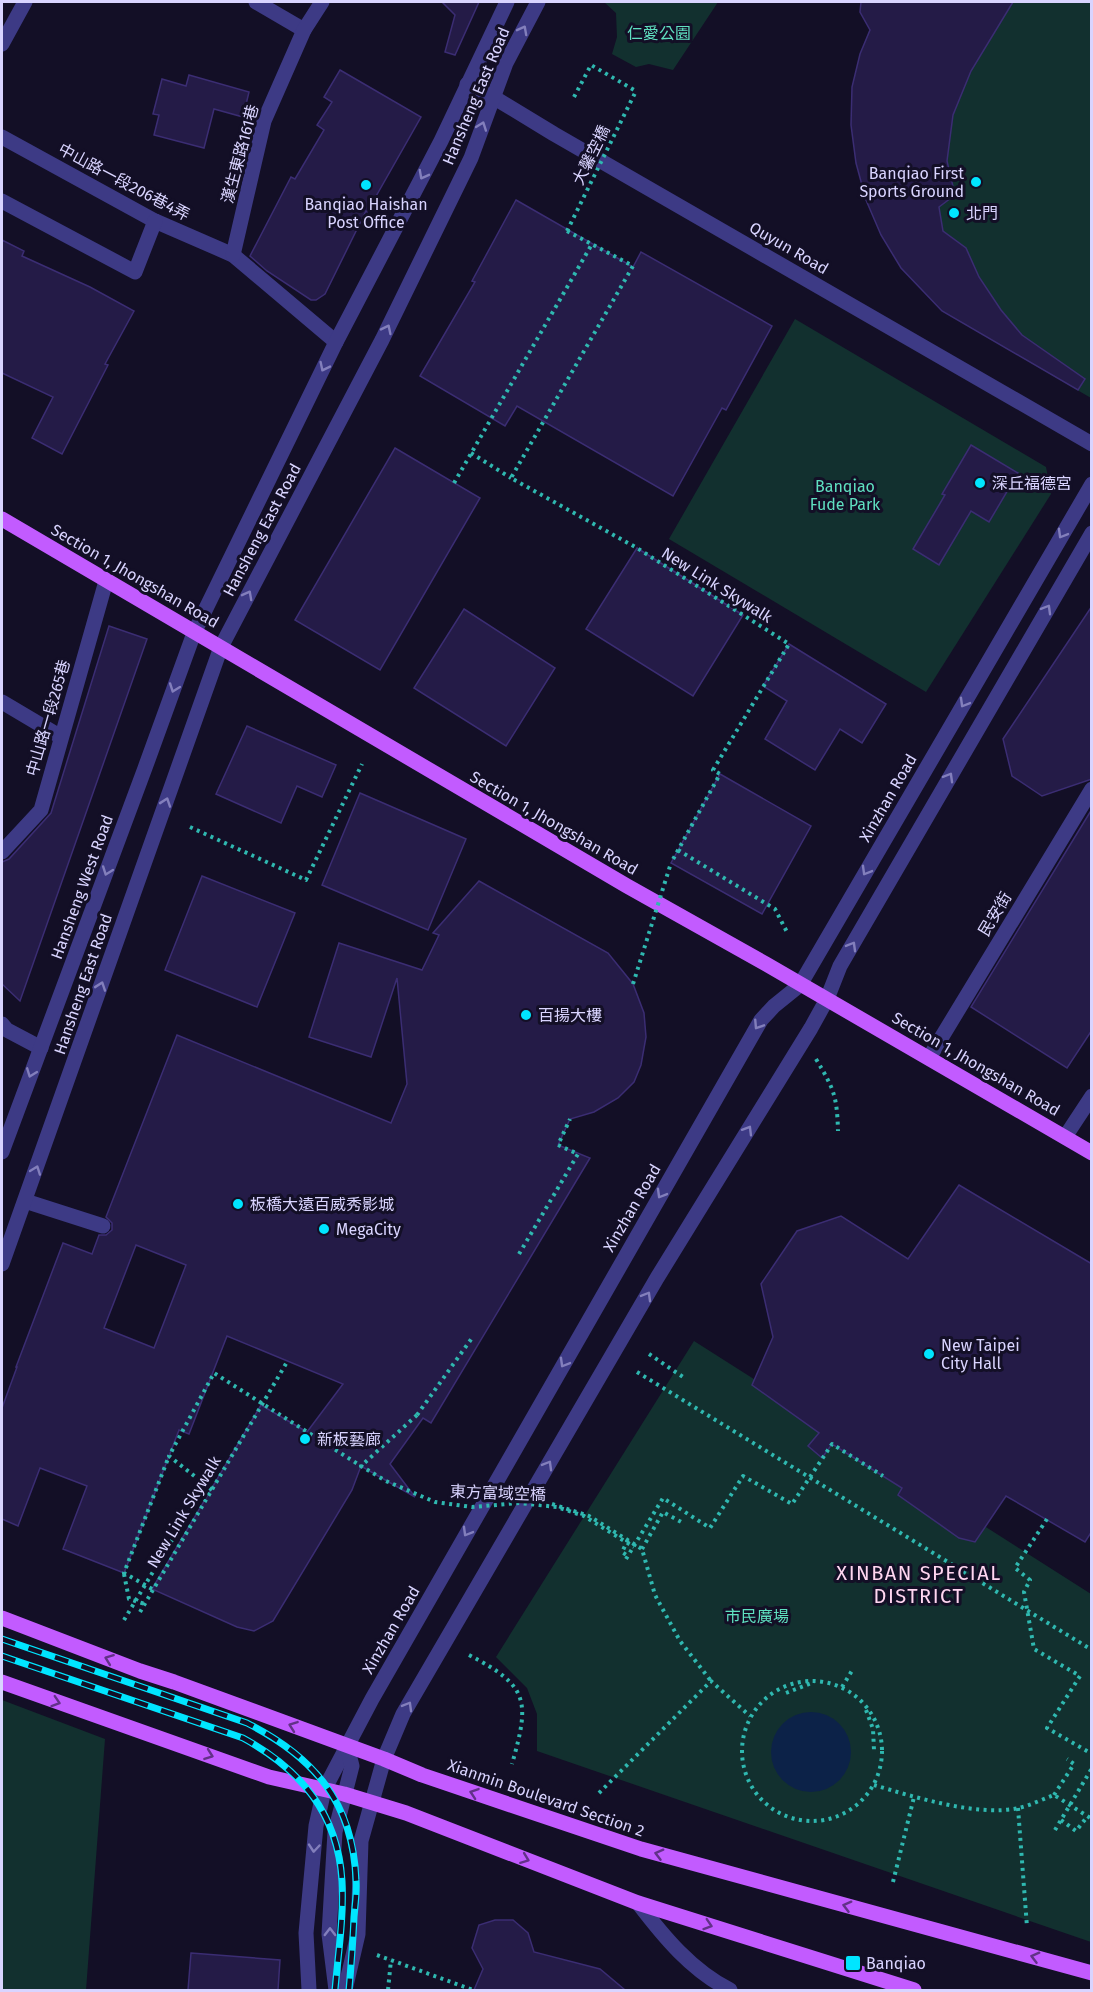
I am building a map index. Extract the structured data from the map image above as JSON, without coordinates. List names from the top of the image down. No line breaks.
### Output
{"streets":{"main road":["Section 1, Jhongshan Road","Xianmin Boulevard Section 2"],"street":["Hansheng East Road","漢生東路161巷","中山路一段206巷4弄","Quyun Road","中山路一段265巷","Xinzhan Road","Hansheng West Road","民安街"],"path":["大馨空橋","New Link Skywalk","東方富域空橋"]},"crossings":[["Hansheng East Road","中山路一段206巷4弄"],["Hansheng East Road","Quyun Road"],["Hansheng East Road","Section 1, Jhongshan Road"],["Hansheng East Road","Hansheng West Road"],["漢生東路161巷","中山路一段206巷4弄"],["Section 1, Jhongshan Road","中山路一段265巷"],["Section 1, Jhongshan Road","Xinzhan Road"],["Section 1, Jhongshan Road","Hansheng West Road"],["Section 1, Jhongshan Road","民安街"],["New Link Skywalk","東方富域空橋"],["Xinzhan Road","Xianmin Boulevard Section 2"]],"one_way":["Hansheng West Road"],"districts":["XINBAN SPECIAL DISTRICT"],"parks":["仁愛公園","Banqiao Fude Park","市民廣場"],"places":{"other":["Banqiao First Sports Ground","Banqiao Haishan Post Office","北門","深丘福德宮","百揚大樓","板橋大遠百威秀影城","MegaCity","New Taipei City Hall","新板藝廊"],"transit":["Banqiao"]}}
